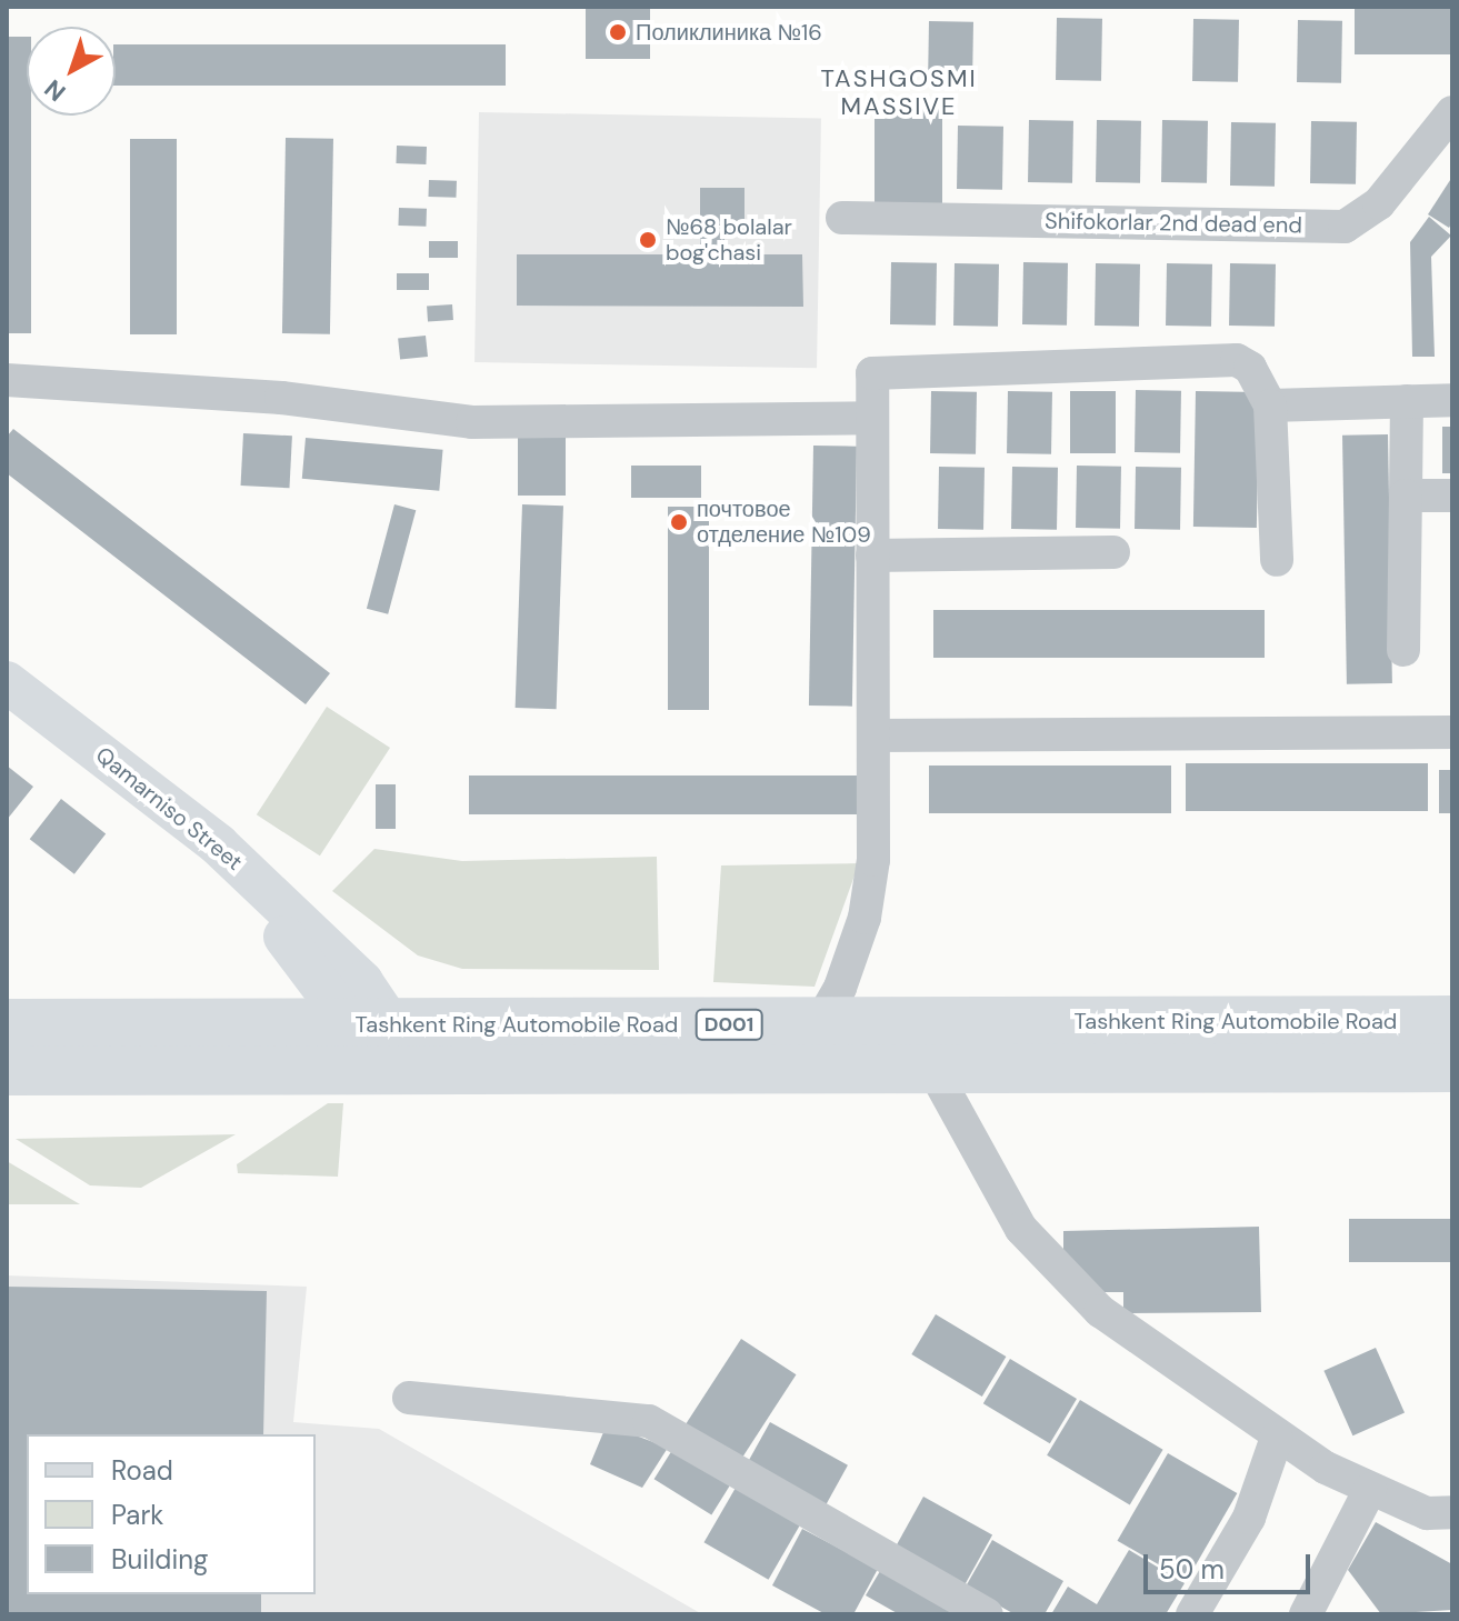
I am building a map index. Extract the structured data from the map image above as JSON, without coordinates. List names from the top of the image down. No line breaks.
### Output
{"streets":{"highway":["Tashkent Ring Automobile Road","D001"],"main road":["Qamarniso Street"],"street":["Shifokorlar 2nd dead end"]},"crossings":[["Qamarniso Street","Tashkent Ring Automobile Road"]],"districts":["TASHGOSMI MASSIVE"],"places":["Поликлиника №16","№68 bolalar bog'chasi","почтовое отделение №109"],"legend":["Road","Park","Building"],"scale_bar":"50 m","north":"bottom left"}
